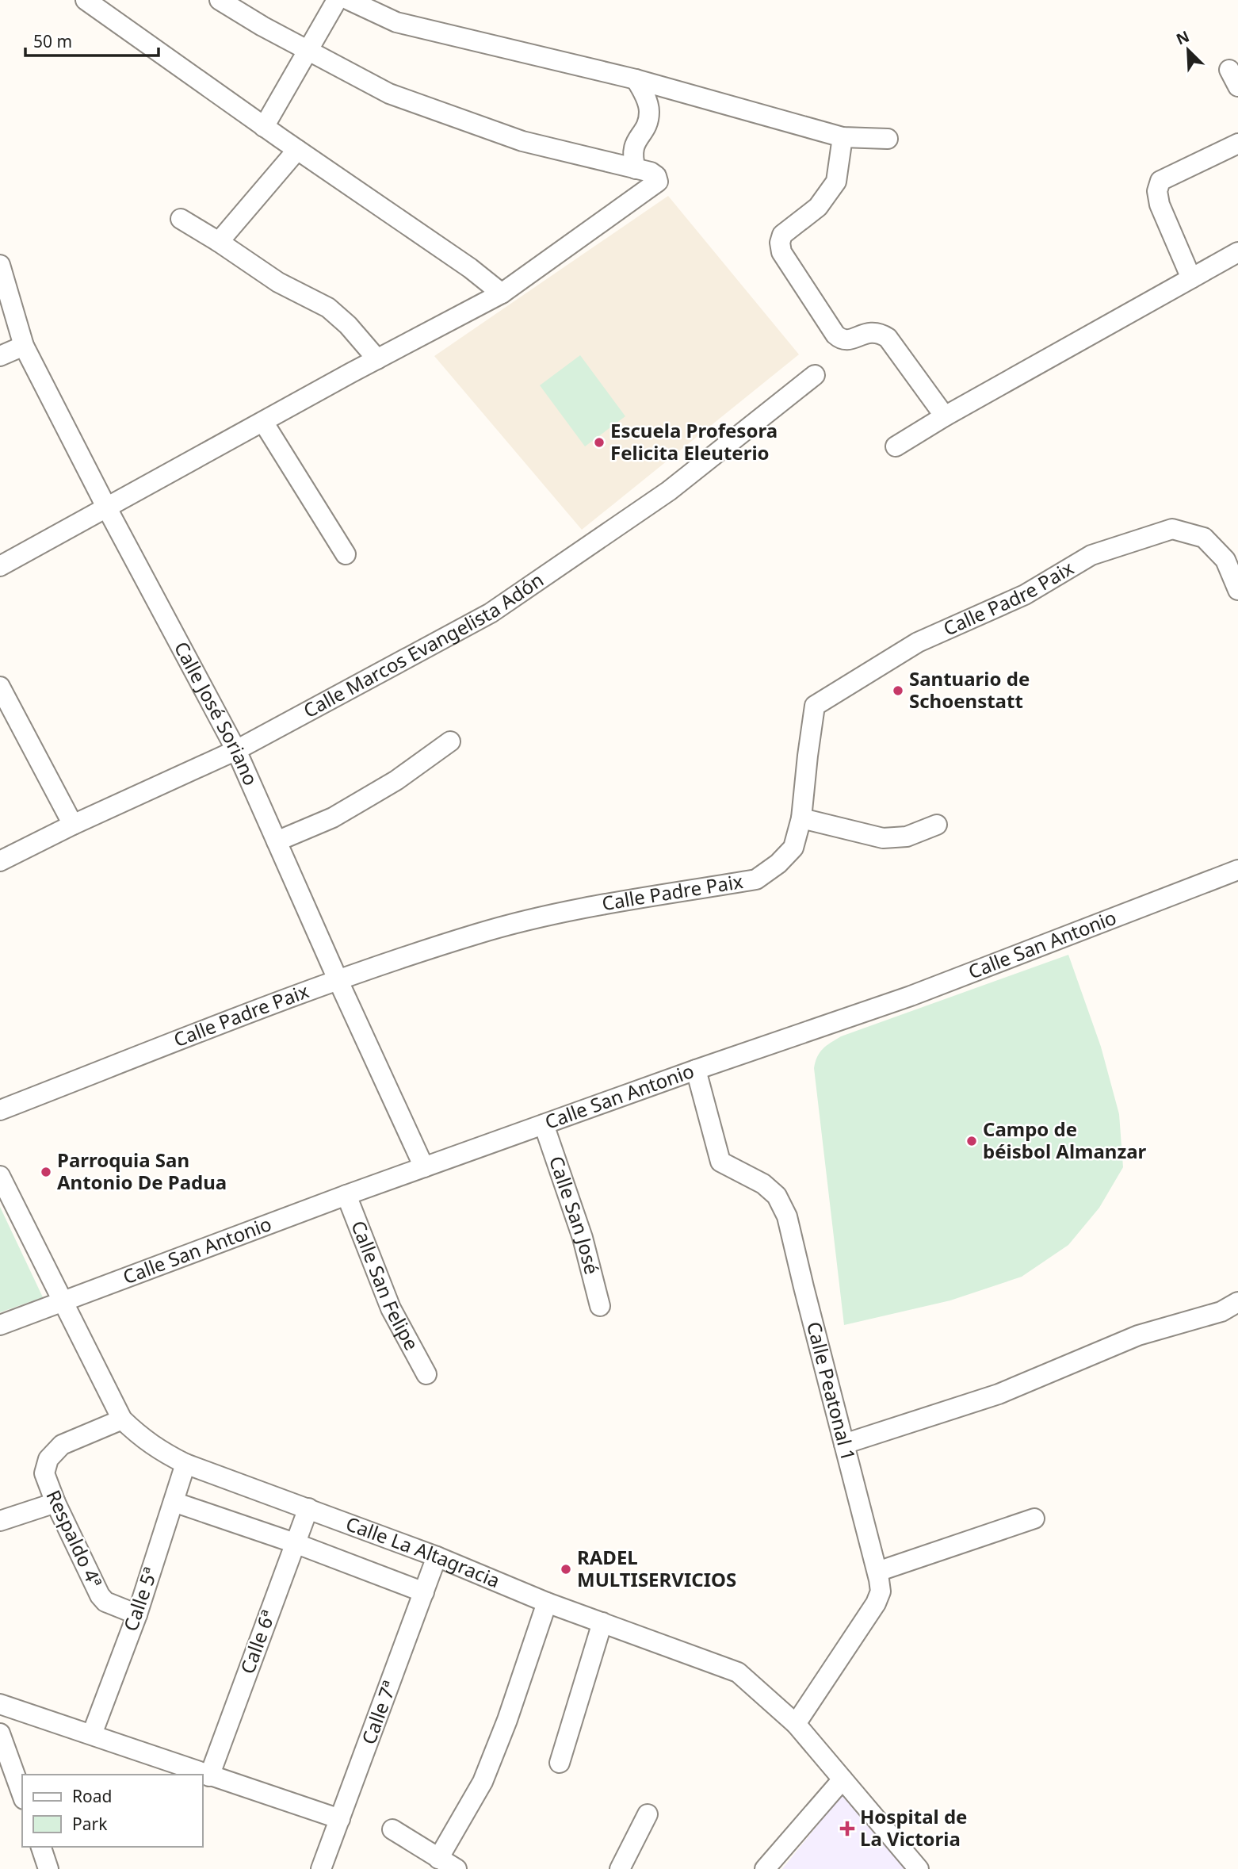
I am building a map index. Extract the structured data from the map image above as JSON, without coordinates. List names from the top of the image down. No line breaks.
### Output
{"streets":{"street":["Calle Padre Paix","Calle Marcos Evangelista Adón","Calle José Soriano","Calle San Antonio","Calle San José","Calle San Felipe","Calle Peatonal 1","Respaldo 4ª","Calle La Altagracia","Calle 5ª","Calle 6ª","Calle 7ª"]},"crossings":[["Calle Padre Paix","Calle José Soriano"],["Calle Marcos Evangelista Adón","Calle José Soriano"],["Calle José Soriano","Calle San Antonio"],["Calle San Antonio","Calle San José"],["Calle San Antonio","Calle San Felipe"],["Calle San Antonio","Calle Peatonal 1"],["Calle San Antonio","Calle La Altagracia"],["Calle Peatonal 1","Calle La Altagracia"],["Respaldo 4ª","Calle La Altagracia"],["Respaldo 4ª","Calle 5ª"],["Calle La Altagracia","Calle 5ª"],["Calle La Altagracia","Calle 6ª"],["Calle La Altagracia","Calle 7ª"]],"places":{"other":["Escuela Profesora Felicita Eleuterio","Santuario de Schoenstatt","Campo de béisbol Almanzar","Parroquia San Antonio De Padua","RADEL MULTISERVICIOS"],"health":["Hospital de La Victoria"]},"legend":["Road","Park"],"scale_bar":"50 m","north":"top left"}
